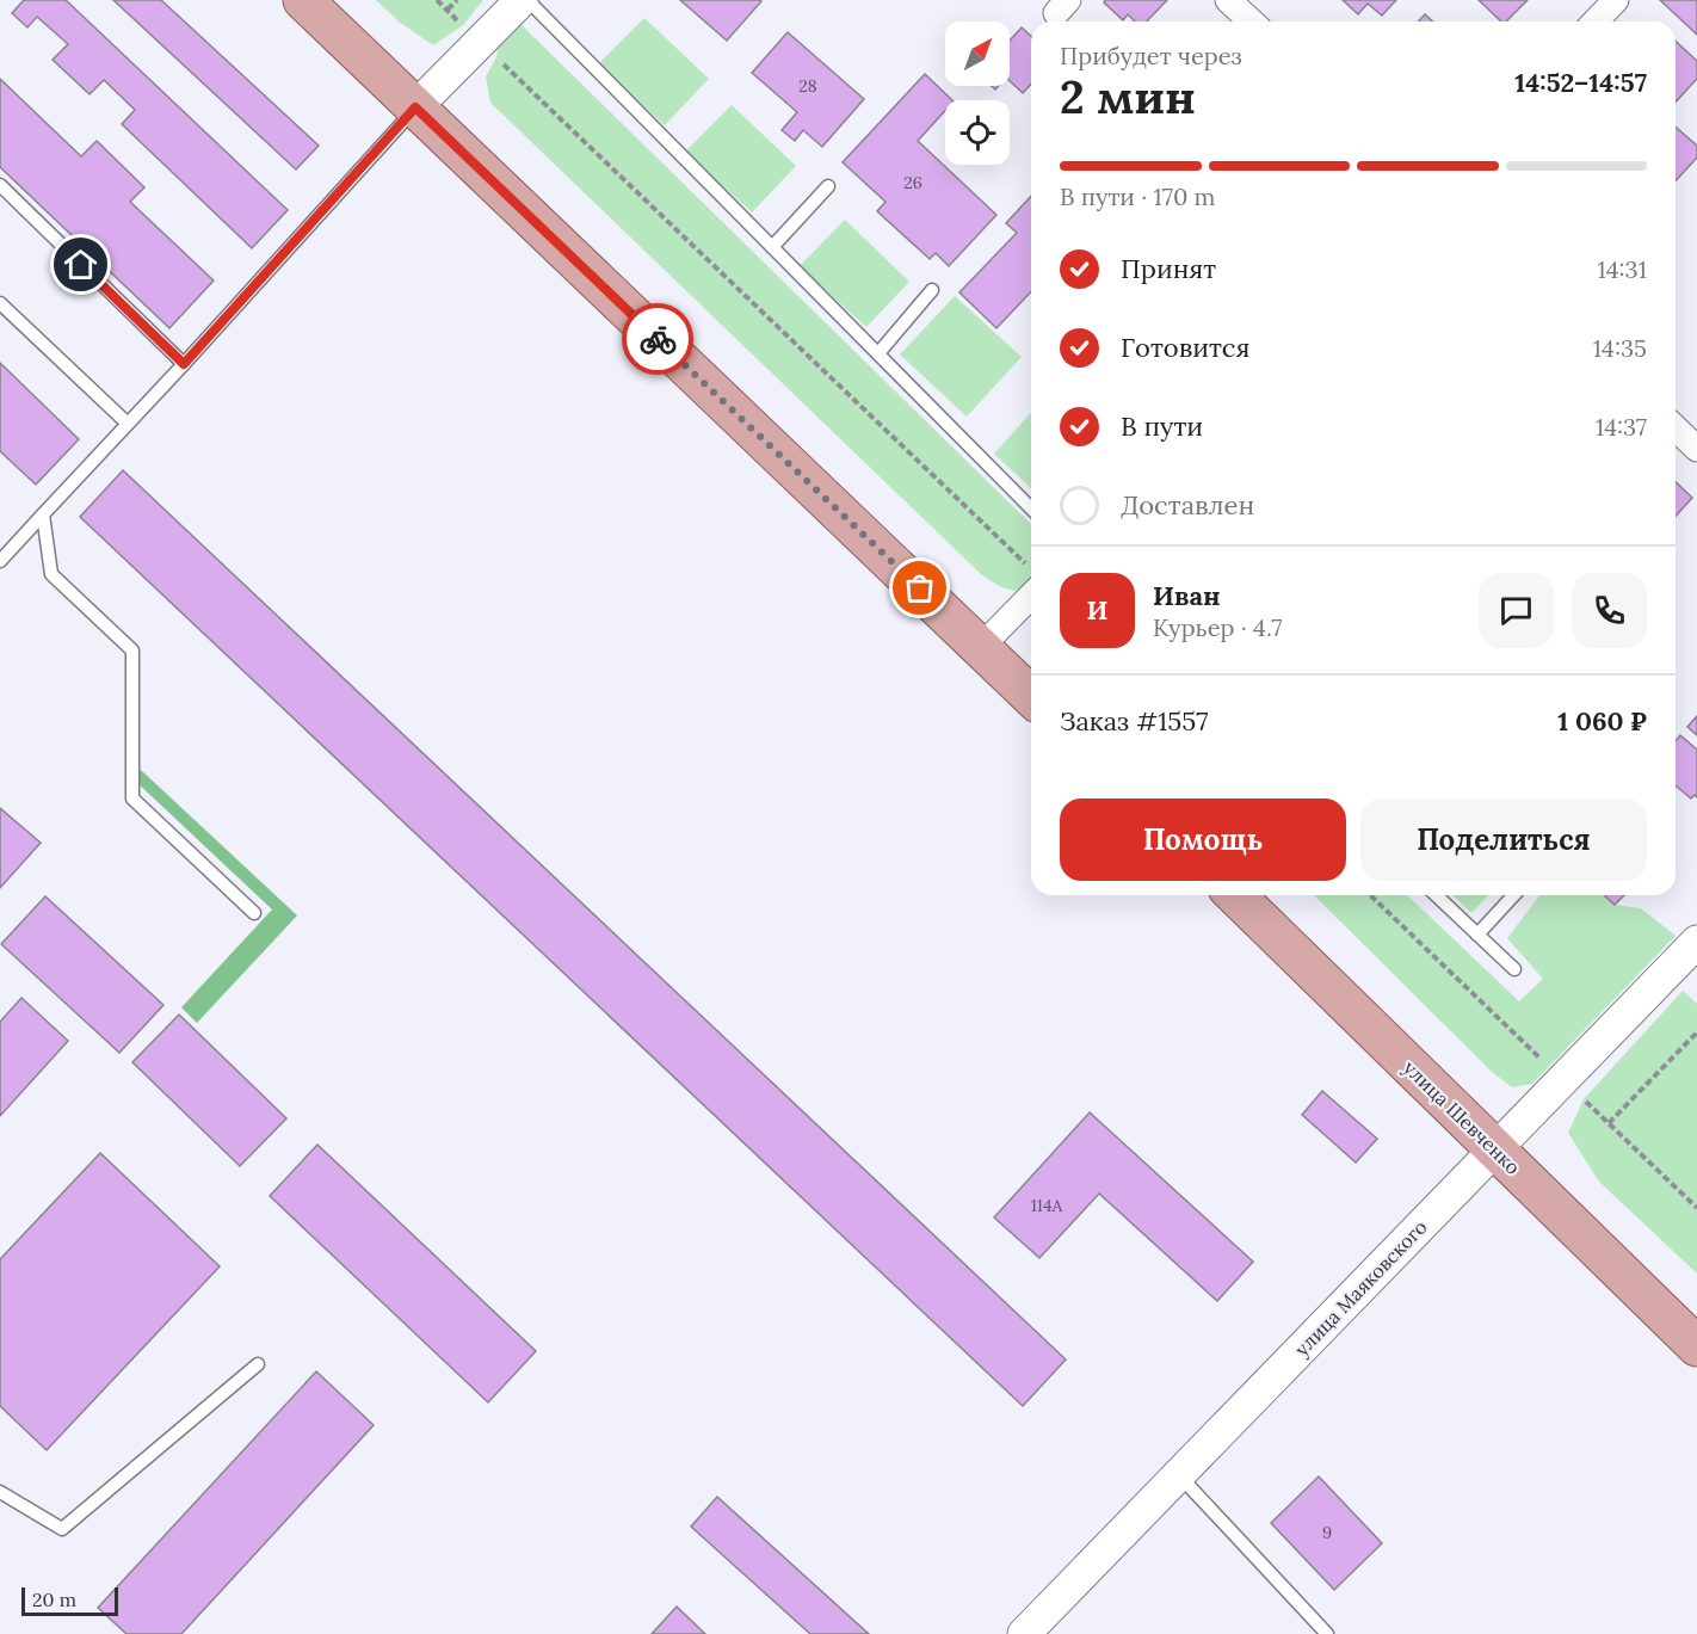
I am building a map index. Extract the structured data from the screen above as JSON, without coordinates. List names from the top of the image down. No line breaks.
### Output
{"streets":{"main road":["улица Шевченко"],"street":["улица Маяковского"]},"crossings":[["улица Шевченко","улица Маяковского"]],"house_numbers":["28","26","114А","9"],"scale_bar":"20 m","north":"top right","page":{"heading":["2 мин","Прибудет через","14:52–14:57"],"panel":["Иван","Курьер · 4.7","Заказ #1557","1 060 ₽"],"bar":"В пути · 170 m","list":[["Принят","14:31"],["Готовится","14:35"],["В пути","14:37"],"Доставлен"],"round":"И","buttons":["Помощь","Поделиться"],"scale":"20 m"}}
